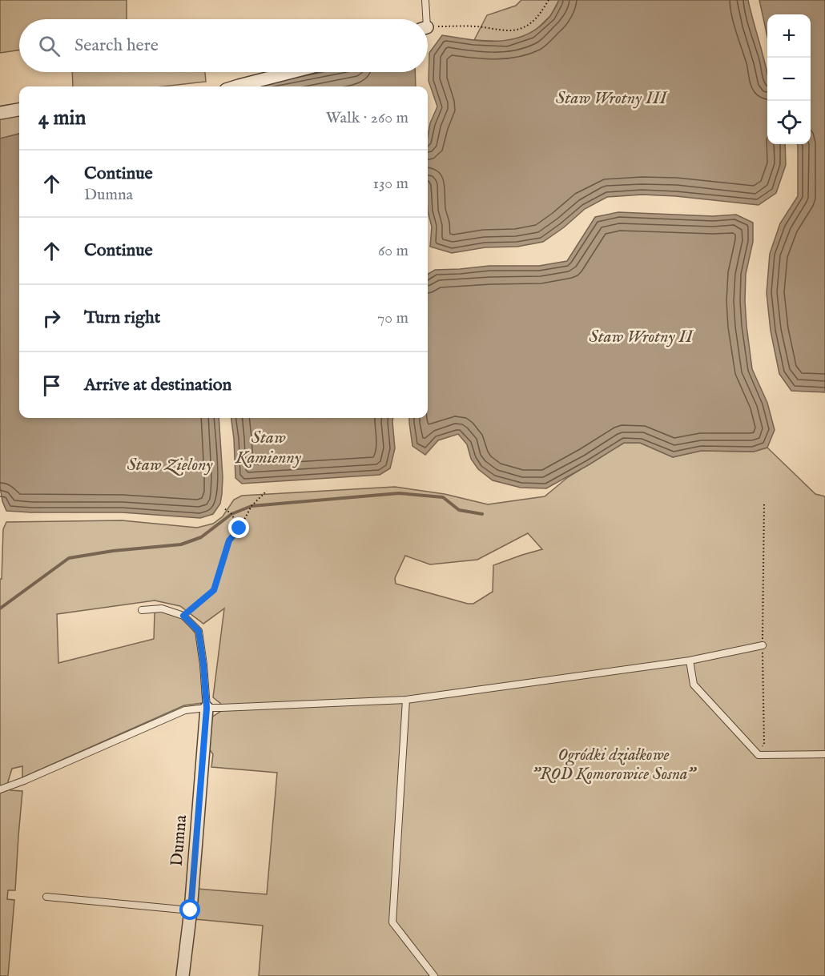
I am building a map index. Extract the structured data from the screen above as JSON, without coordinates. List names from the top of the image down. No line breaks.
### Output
{"streets":{"street":["Dumna"]},"water":["Staw Wrotny III","Staw Wrotny II","Staw Kamienny","Staw Zielony"],"parks":["Ogródki działkowe \"ROD Komorowice Sosna\""],"page":{"map_buttons":["+","−"],"search":"Search here","heading":["4 min","Walk · 260 m"],"list":[["Continue","Dumna","130 m"],["Continue","60 m"],["Turn right","70 m"],"Arrive at destination"]}}
